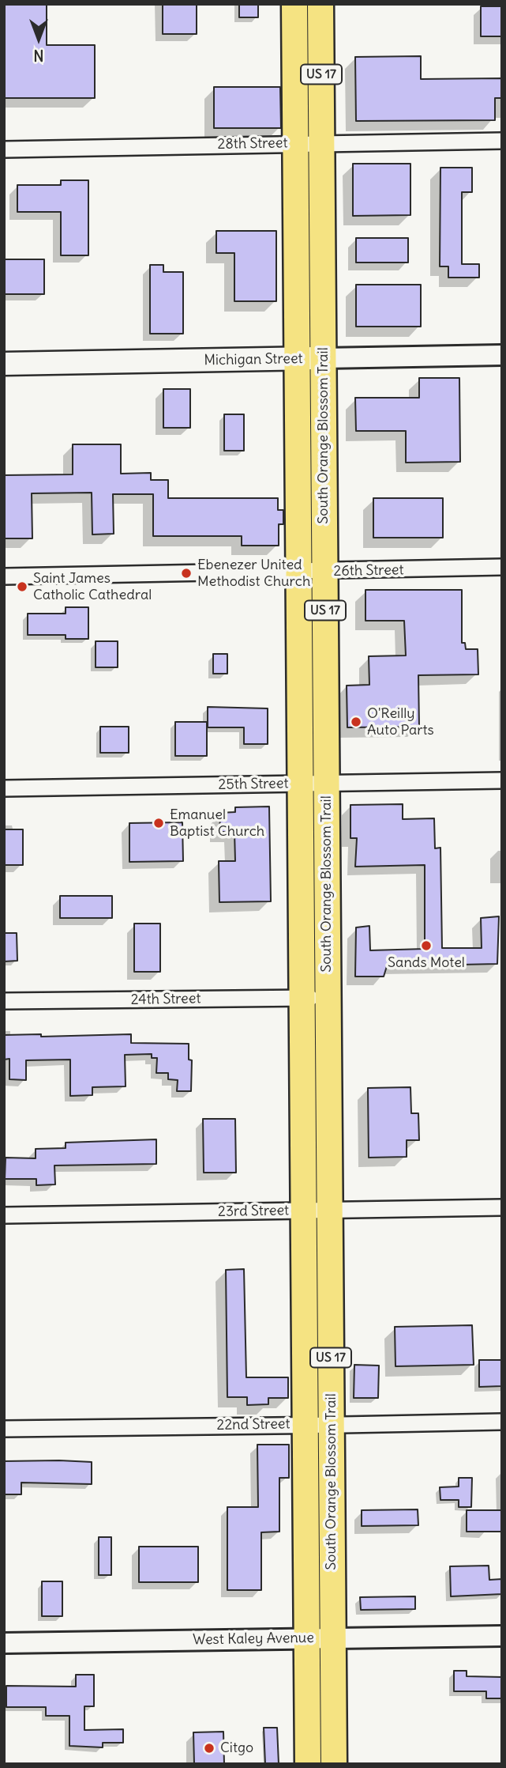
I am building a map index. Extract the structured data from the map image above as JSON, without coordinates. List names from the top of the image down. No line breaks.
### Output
{"streets":{"main road":["US 17","Michigan Street","South Orange Blossom Trail"],"street":["28th Street","26th Street","25th Street","24th Street","23rd Street","22nd Street","West Kaley Avenue"]},"crossings":[["28th Street","South Orange Blossom Trail"],["Michigan Street","South Orange Blossom Trail"],["South Orange Blossom Trail","26th Street"],["South Orange Blossom Trail","25th Street"],["South Orange Blossom Trail","24th Street"],["South Orange Blossom Trail","23rd Street"],["South Orange Blossom Trail","22nd Street"],["South Orange Blossom Trail","West Kaley Avenue"]],"places":["Ebenezer United Methodist Church","Saint James Catholic Cathedral","O'Reilly Auto Parts","Emanuel Baptist Church","Sands Motel","Citgo"],"north":"bottom"}
